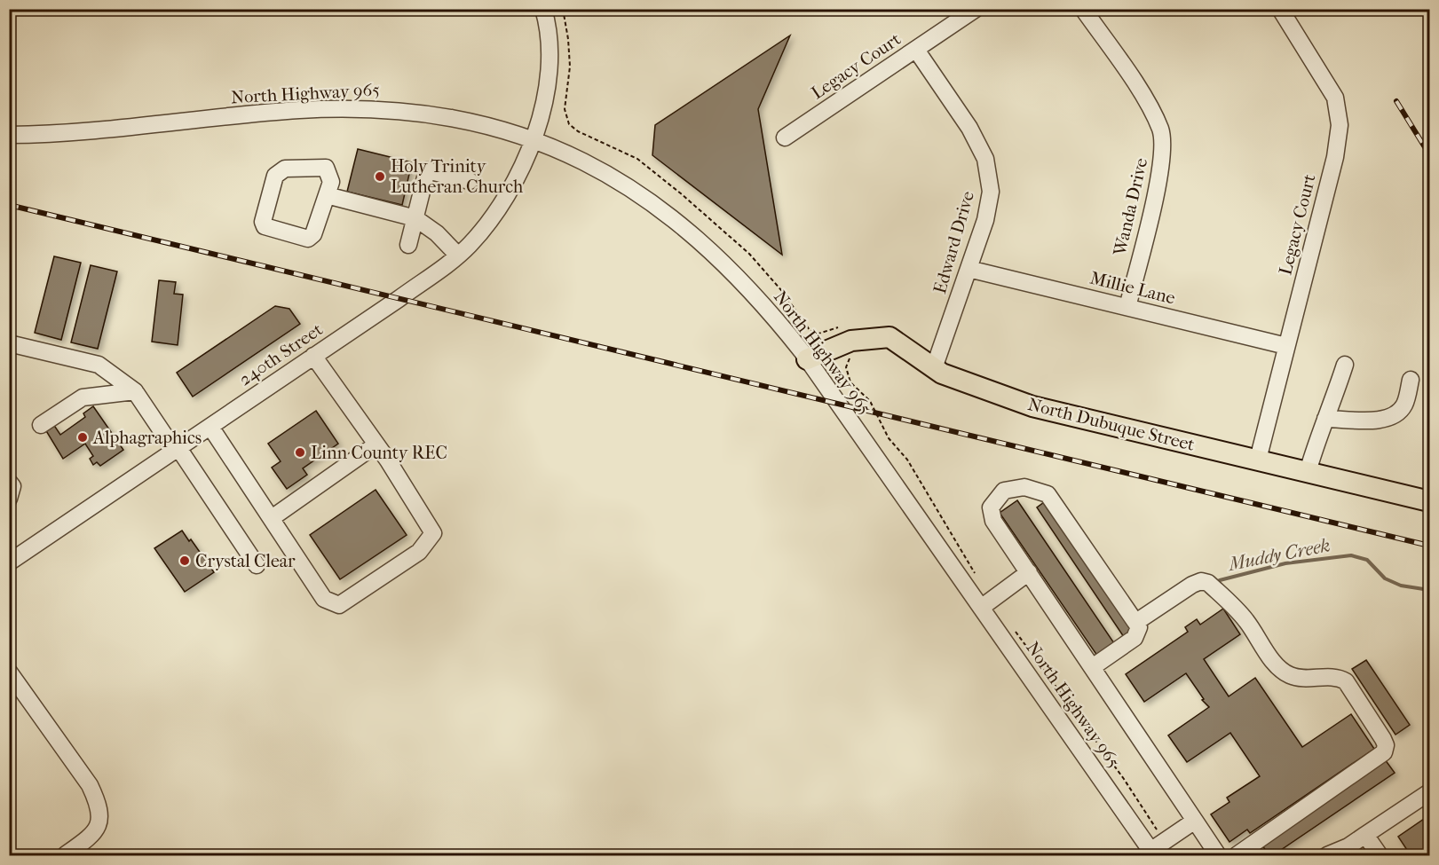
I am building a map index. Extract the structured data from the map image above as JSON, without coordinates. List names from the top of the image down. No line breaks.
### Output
{"streets":{"main road":["North Dubuque Street"],"street":["Legacy Court","North Highway 965","Wanda Drive","Edward Drive","Millie Lane","240th Street"]},"crossings":[["Legacy Court","Edward Drive"],["Legacy Court","Millie Lane"],["Legacy Court","North Dubuque Street"],["North Highway 965","240th Street"],["North Highway 965","North Dubuque Street"],["Wanda Drive","Millie Lane"],["Edward Drive","Millie Lane"],["Edward Drive","North Dubuque Street"]],"water":["Muddy Creek"],"places":["Holy Trinity Lutheran Church","Alphagraphics","Linn County REC","Crystal Clear"]}
